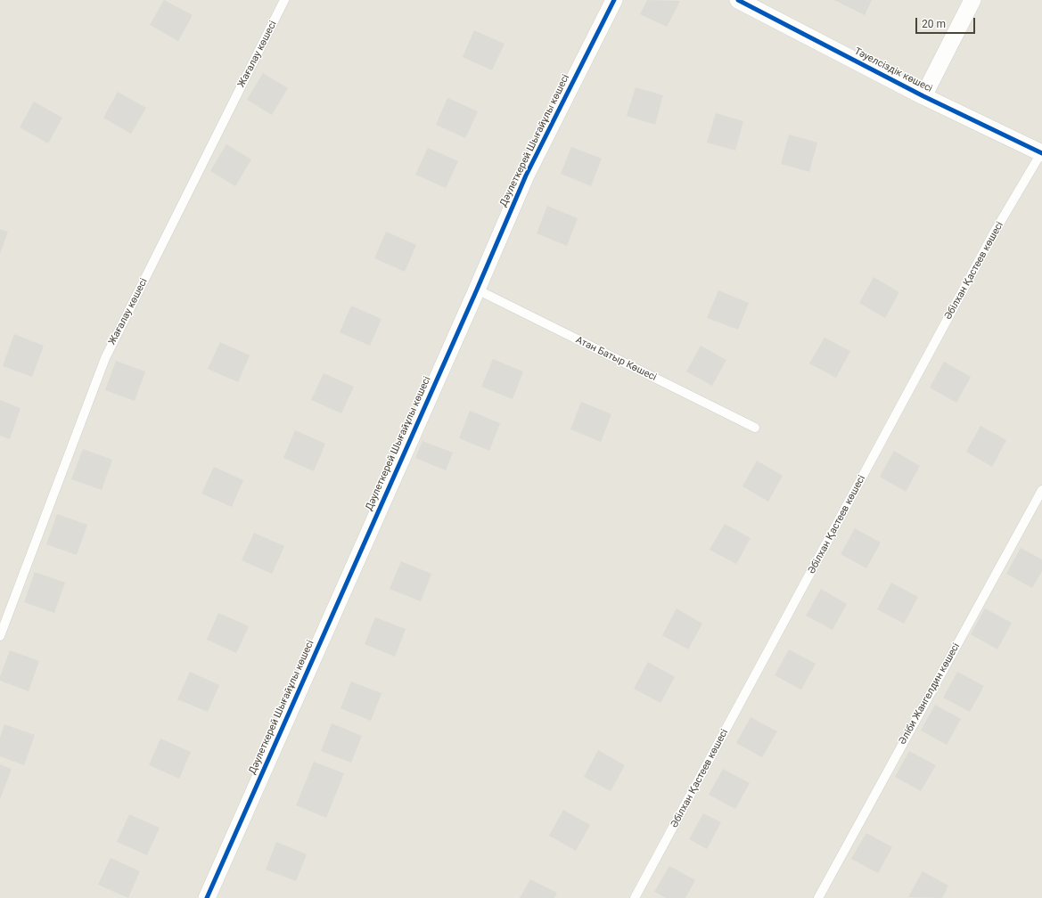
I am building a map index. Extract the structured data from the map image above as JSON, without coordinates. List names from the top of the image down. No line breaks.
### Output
{"streets":{"street":["Тәуелсіздік көшесі","Дәулеткерей Шығайұлы көшесі"],"lane":["Жағалау көшесі","Әбілхан Қастеев көшесі","Атан Батыр Көшесі","Әліби Жангелдин көшесі"]},"crossings":[["Тәуелсіздік көшесі","Әбілхан Қастеев көшесі"],["Дәулеткерей Шығайұлы көшесі","Атан Батыр Көшесі"]],"scale_bar":"20 m"}
